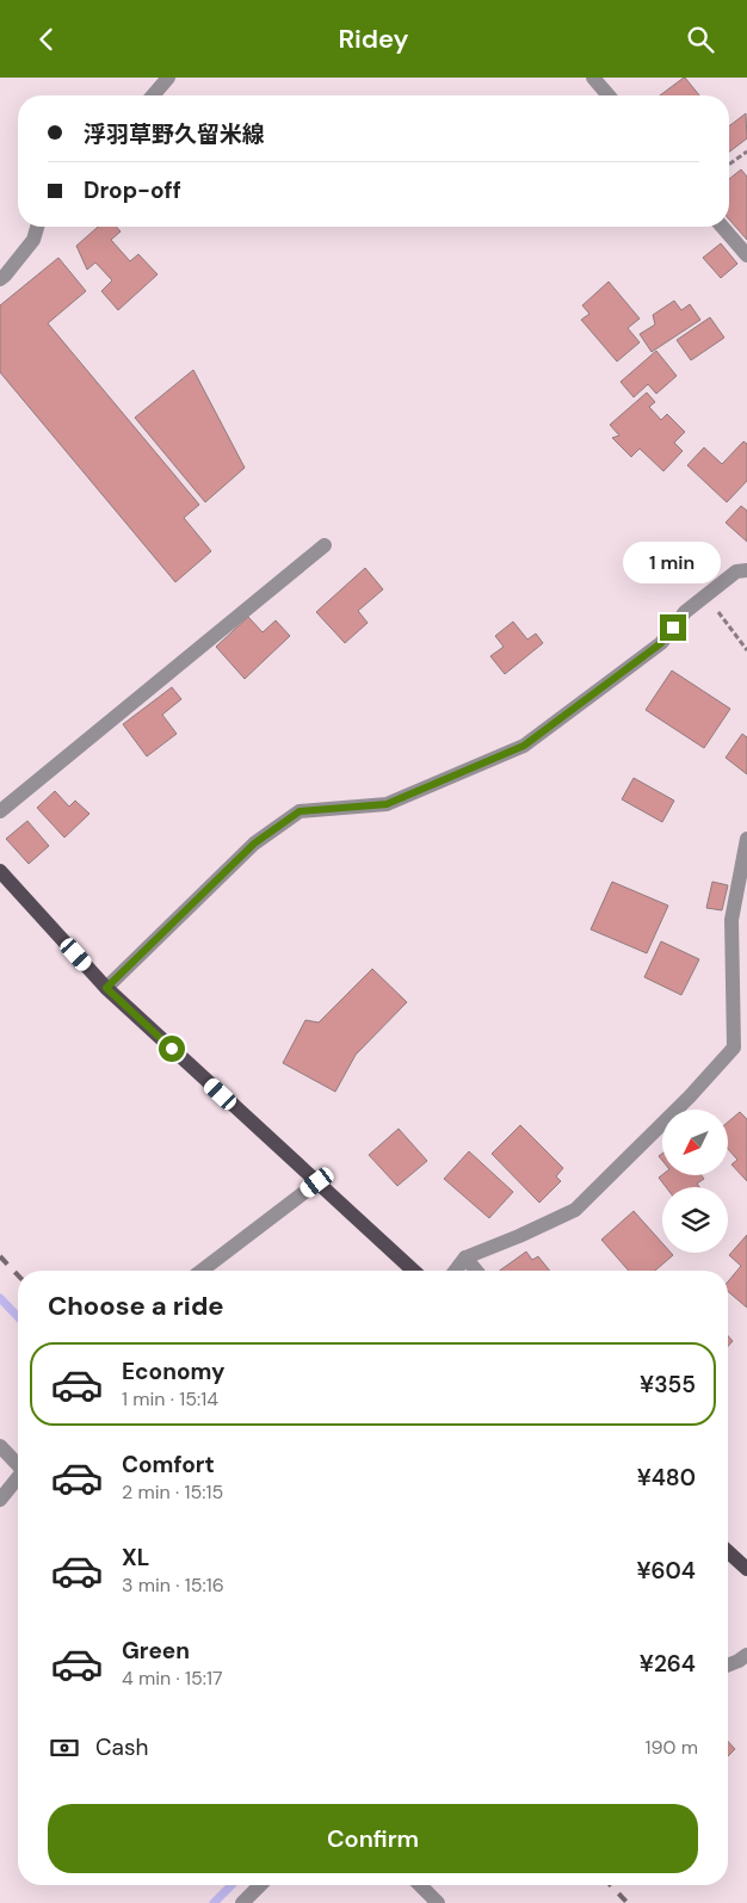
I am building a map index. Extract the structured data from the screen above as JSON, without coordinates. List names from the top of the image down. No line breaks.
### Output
{"north":"bottom left","page":{"header":"Ridey","banner":["浮羽草野久留米線","Drop-off"],"bubble":"1 min","heading":"Choose a ride","list":[{"name":"Economy","note":"1 min · 15:14","value":"¥355"},{"name":"Comfort","note":"2 min · 15:15","value":"¥480"},{"name":"XL","note":"3 min · 15:16","value":"¥604"},{"name":"Green","note":"4 min · 15:17","value":"¥264"}],"pay":["Cash","190 m"],"buttons":"Confirm"}}
